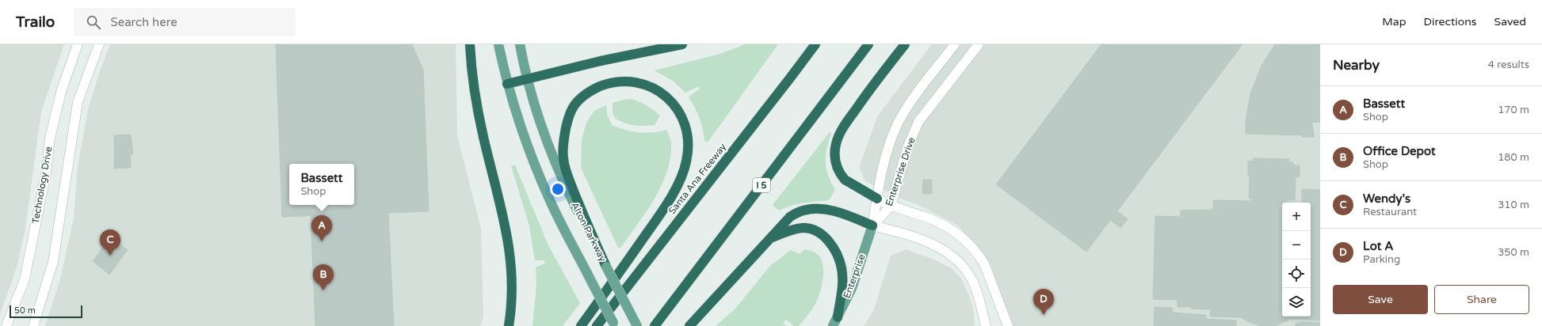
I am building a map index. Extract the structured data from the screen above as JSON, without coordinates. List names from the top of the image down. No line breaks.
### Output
{"streets":{"highway":["Santa Ana Freeway","I 5"],"main road":["Alton Parkway","Enterprise"],"street":["Enterprise Drive","Technology Drive"]},"crossings":[["Enterprise Drive","Enterprise"]],"scale_bar":"50 m","page":{"header":"Trailo","search":"Search here","nav":["Map","Directions","Saved"],"heading":["Nearby","4 results"],"list":[{"mark":"A","name":"Bassett","note":"Shop","value":"170 m"},{"mark":"B","name":"Office Depot","note":"Shop","value":"180 m"},{"mark":"C","name":"Wendy's","note":"Restaurant","value":"310 m"},{"mark":"D","name":"Lot A","note":"Parking","value":"350 m"}],"popup":["Bassett","Shop"],"map_buttons":["+","−"],"pins":["A","C","B","D"],"buttons":["Save","Share"],"scale":"50 m"}}
